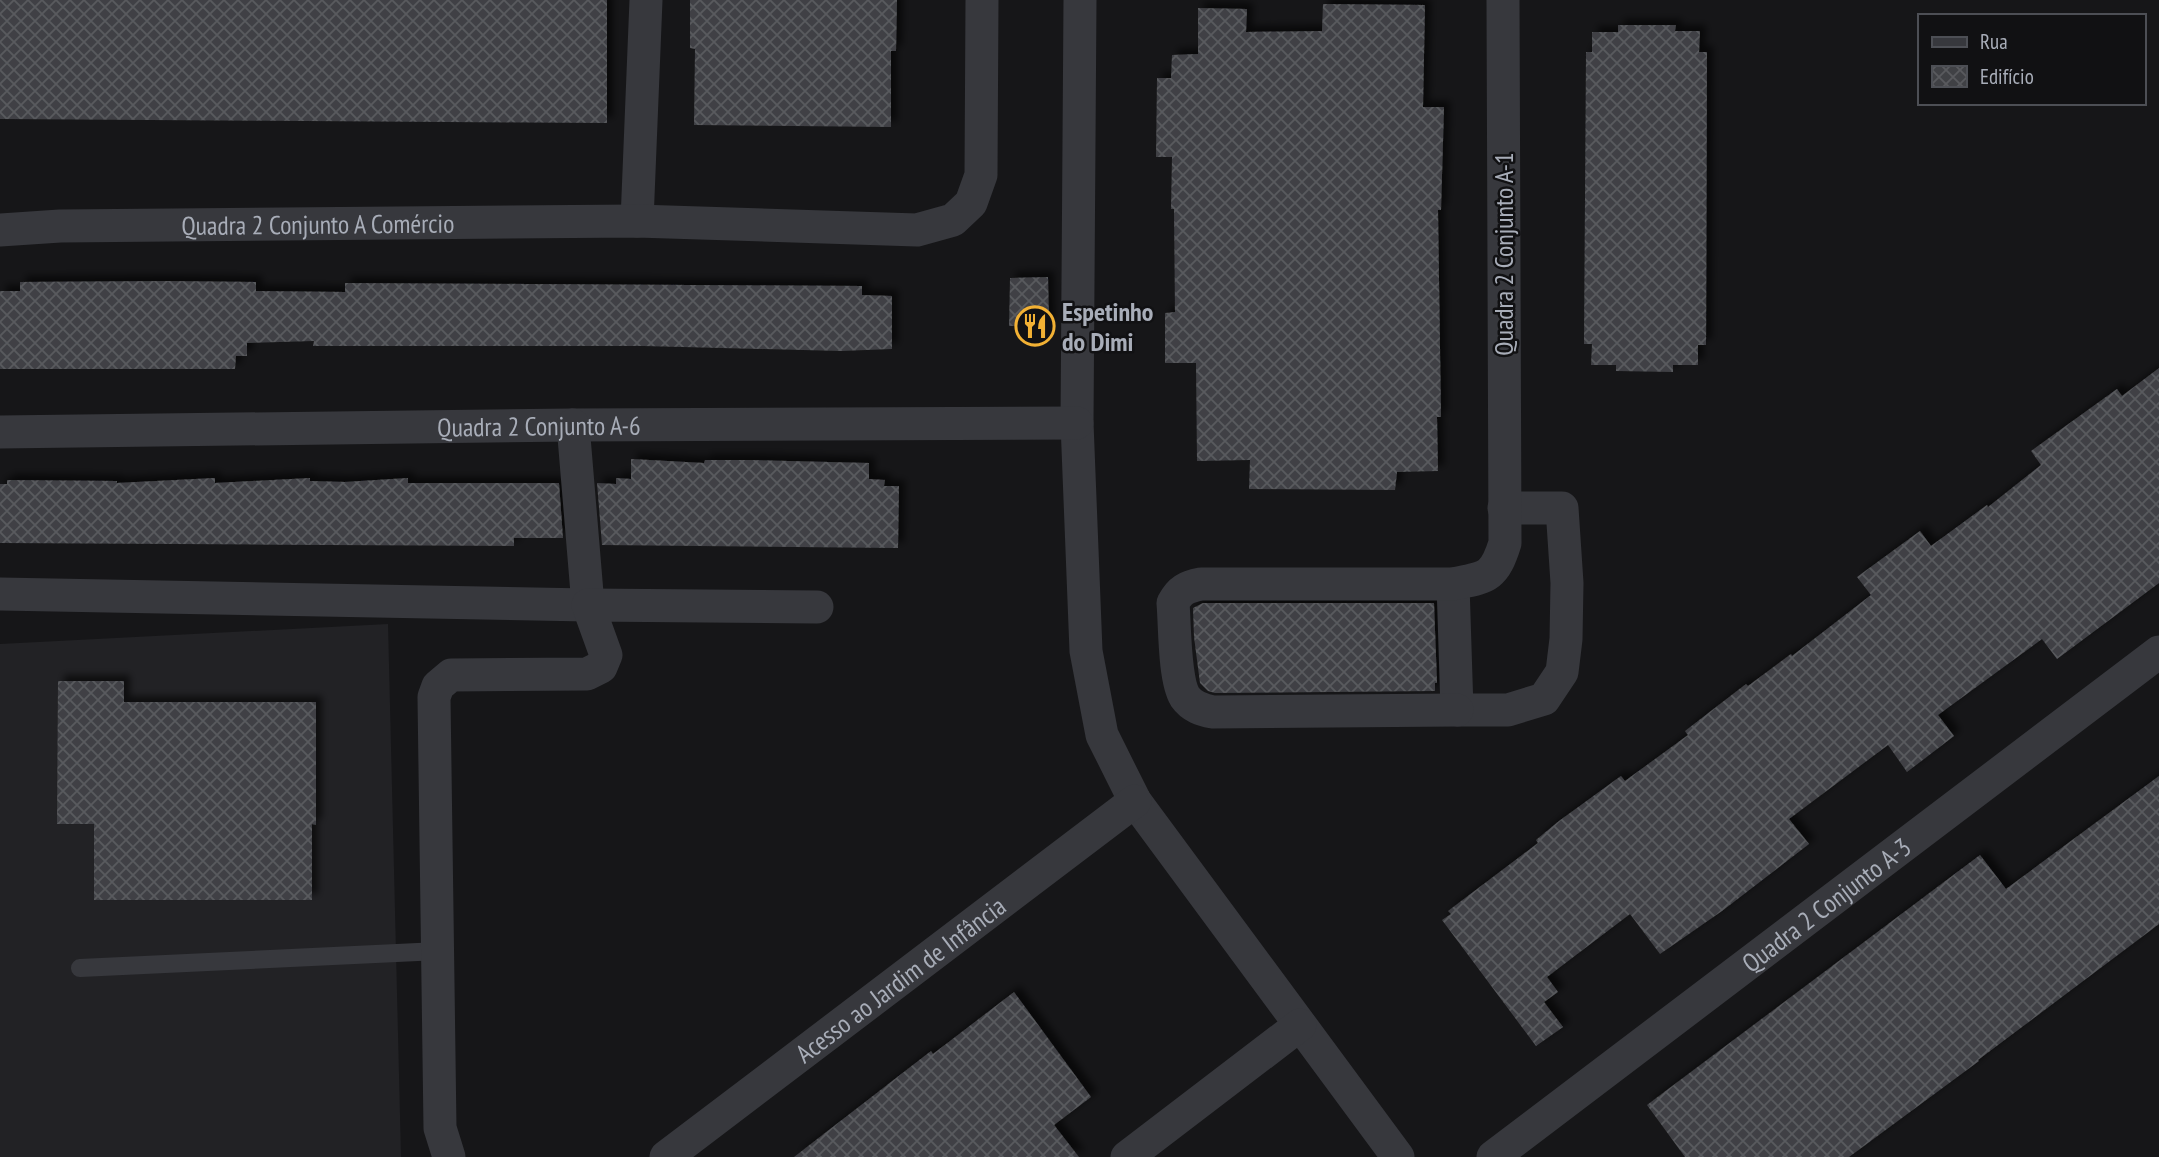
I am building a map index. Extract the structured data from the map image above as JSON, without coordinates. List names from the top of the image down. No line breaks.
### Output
{"streets":{"street":["Quadra 2 Conjunto A Comércio","Quadra 2 Conjunto A-1","Quadra 2 Conjunto A-6","Quadra 2 Conjunto A-3","Acesso ao Jardim de Infância"]},"places":{"restaurant":["Espetinho do Dimi"]},"legend":["Rua","Edifício"]}
